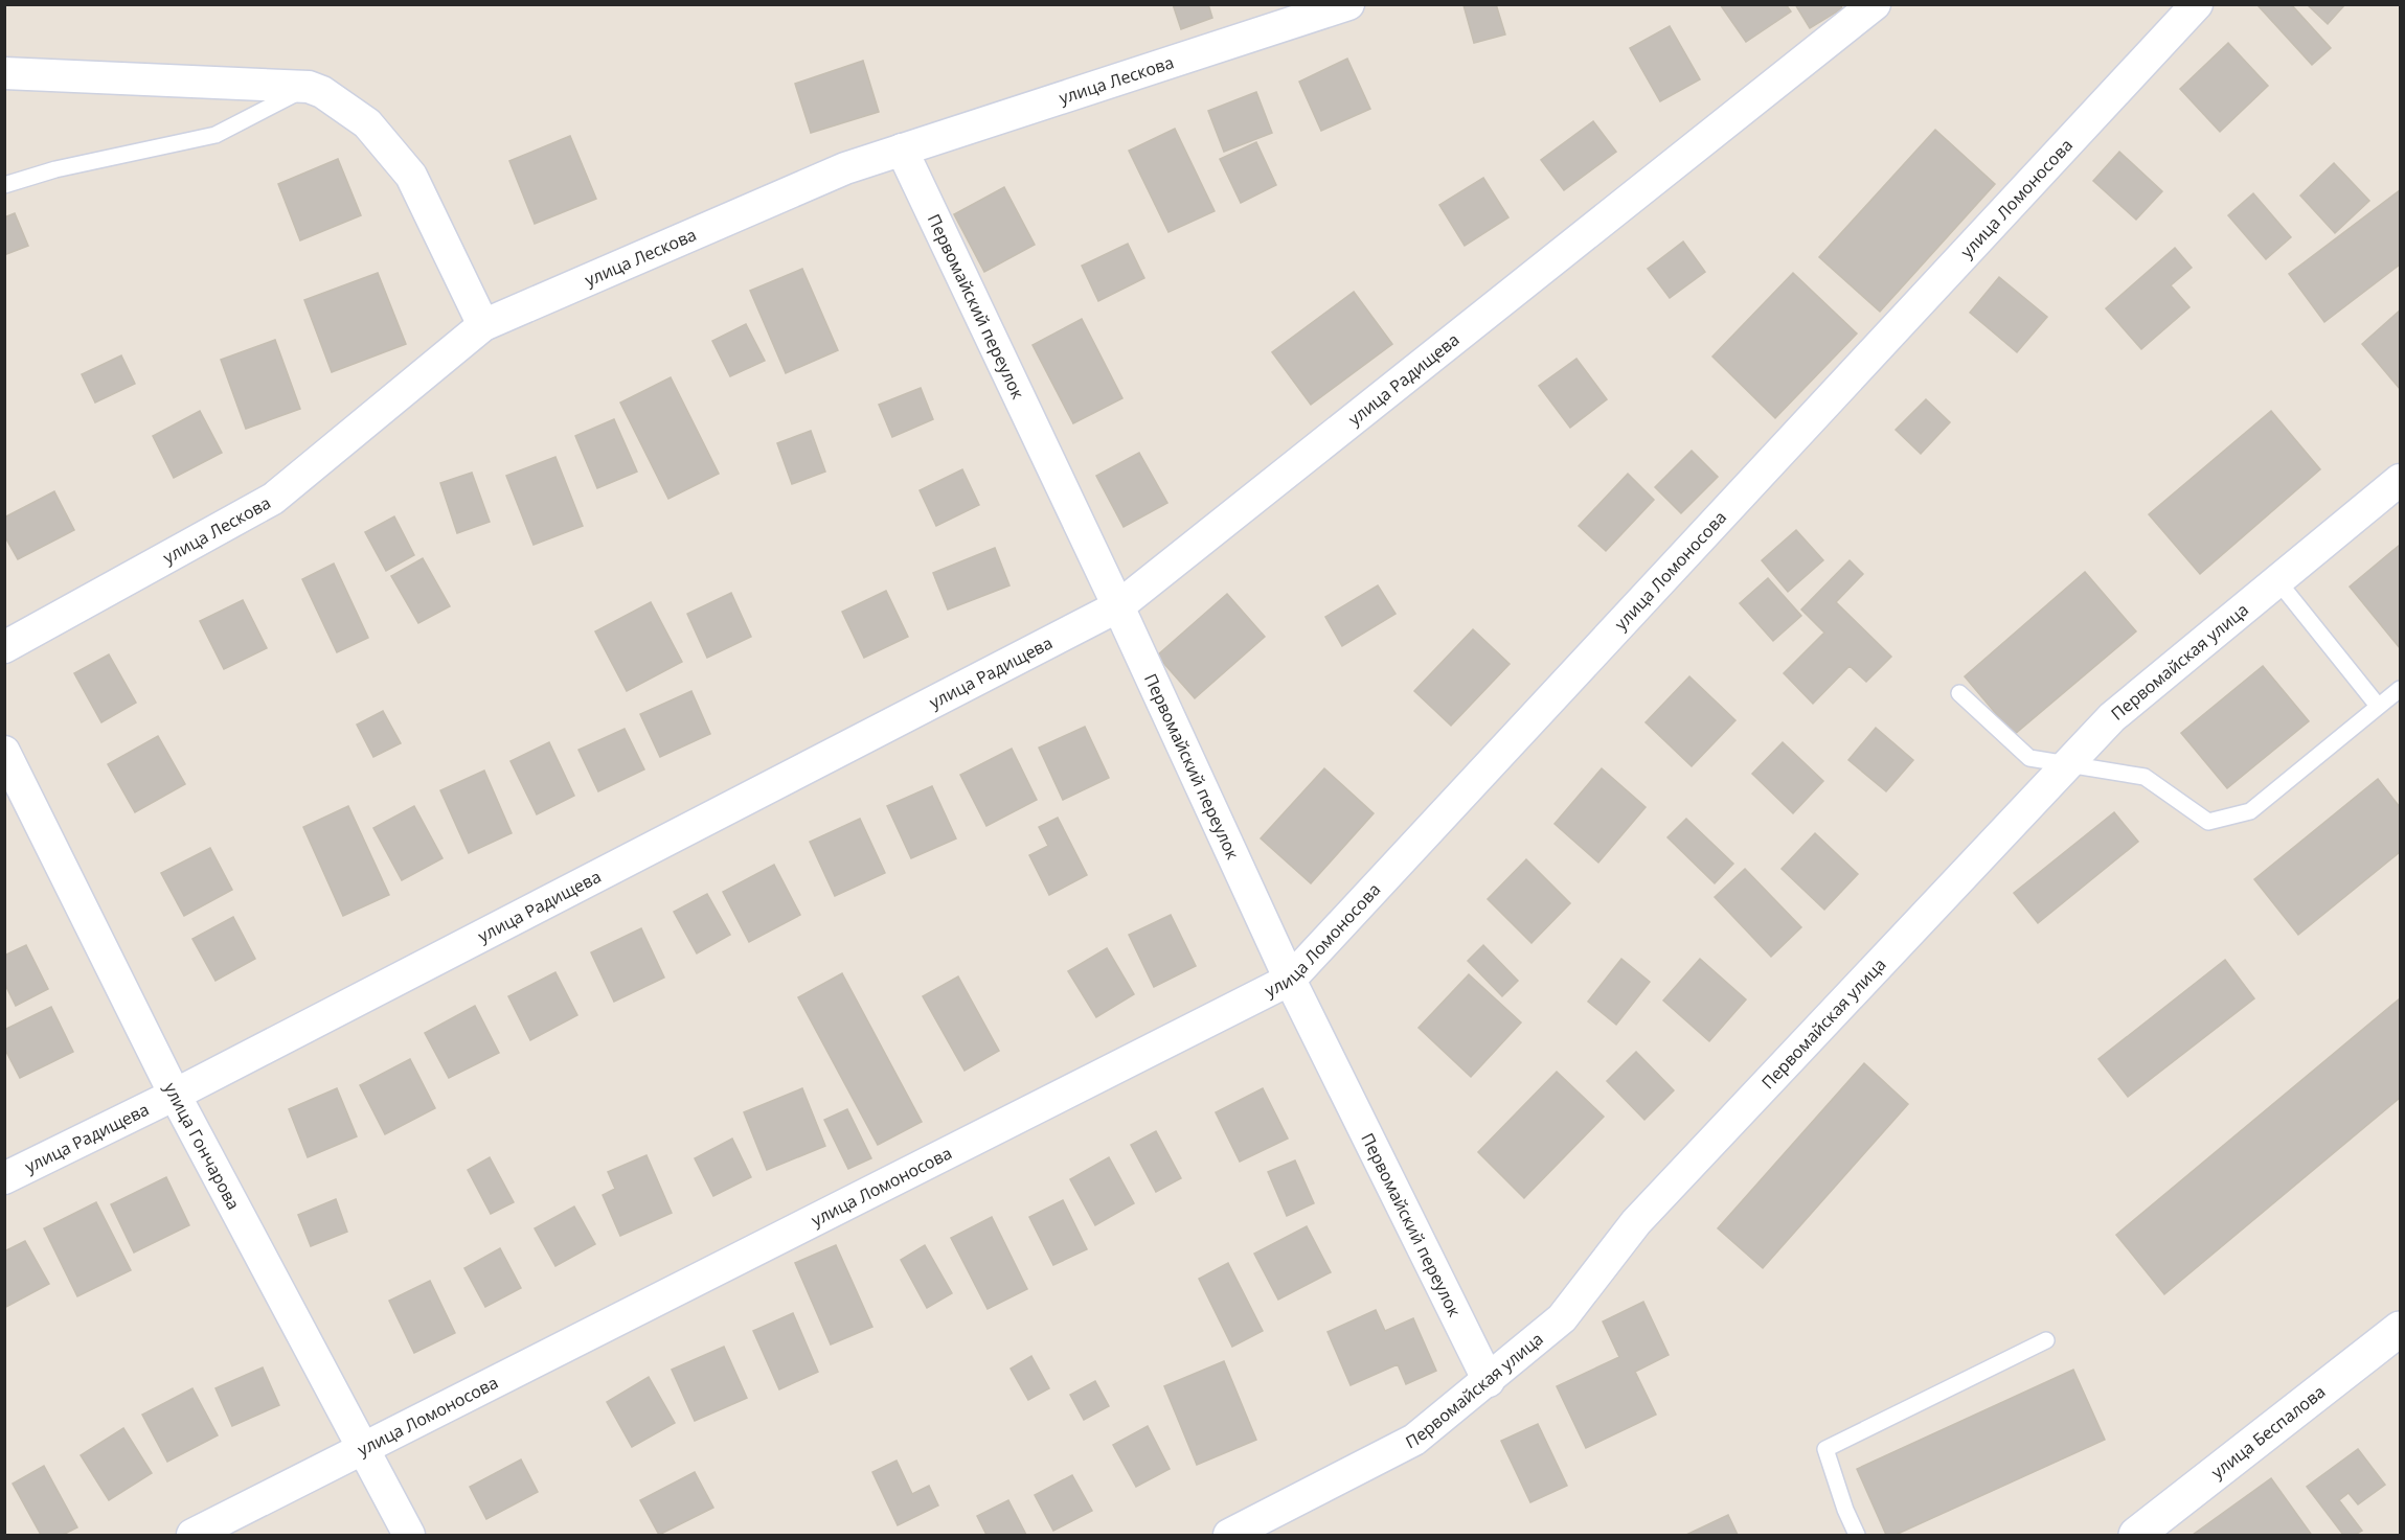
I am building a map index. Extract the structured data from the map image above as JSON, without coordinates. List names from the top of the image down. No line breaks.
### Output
{"streets":{"main road":["улица Беспалова"],"street":["улица Лескова","улица Ломоносова","Первомайский переулок","улица Радищева","Первомайская улица","улица Гончарова"]},"crossings":[["улица Лескова","Первомайский переулок"],["улица Ломоносова","Первомайский переулок"],["улица Ломоносова","улица Гончарова"],["Первомайский переулок","улица Радищева"],["Первомайский переулок","Первомайская улица"],["улица Радищева","улица Гончарова"]]}
